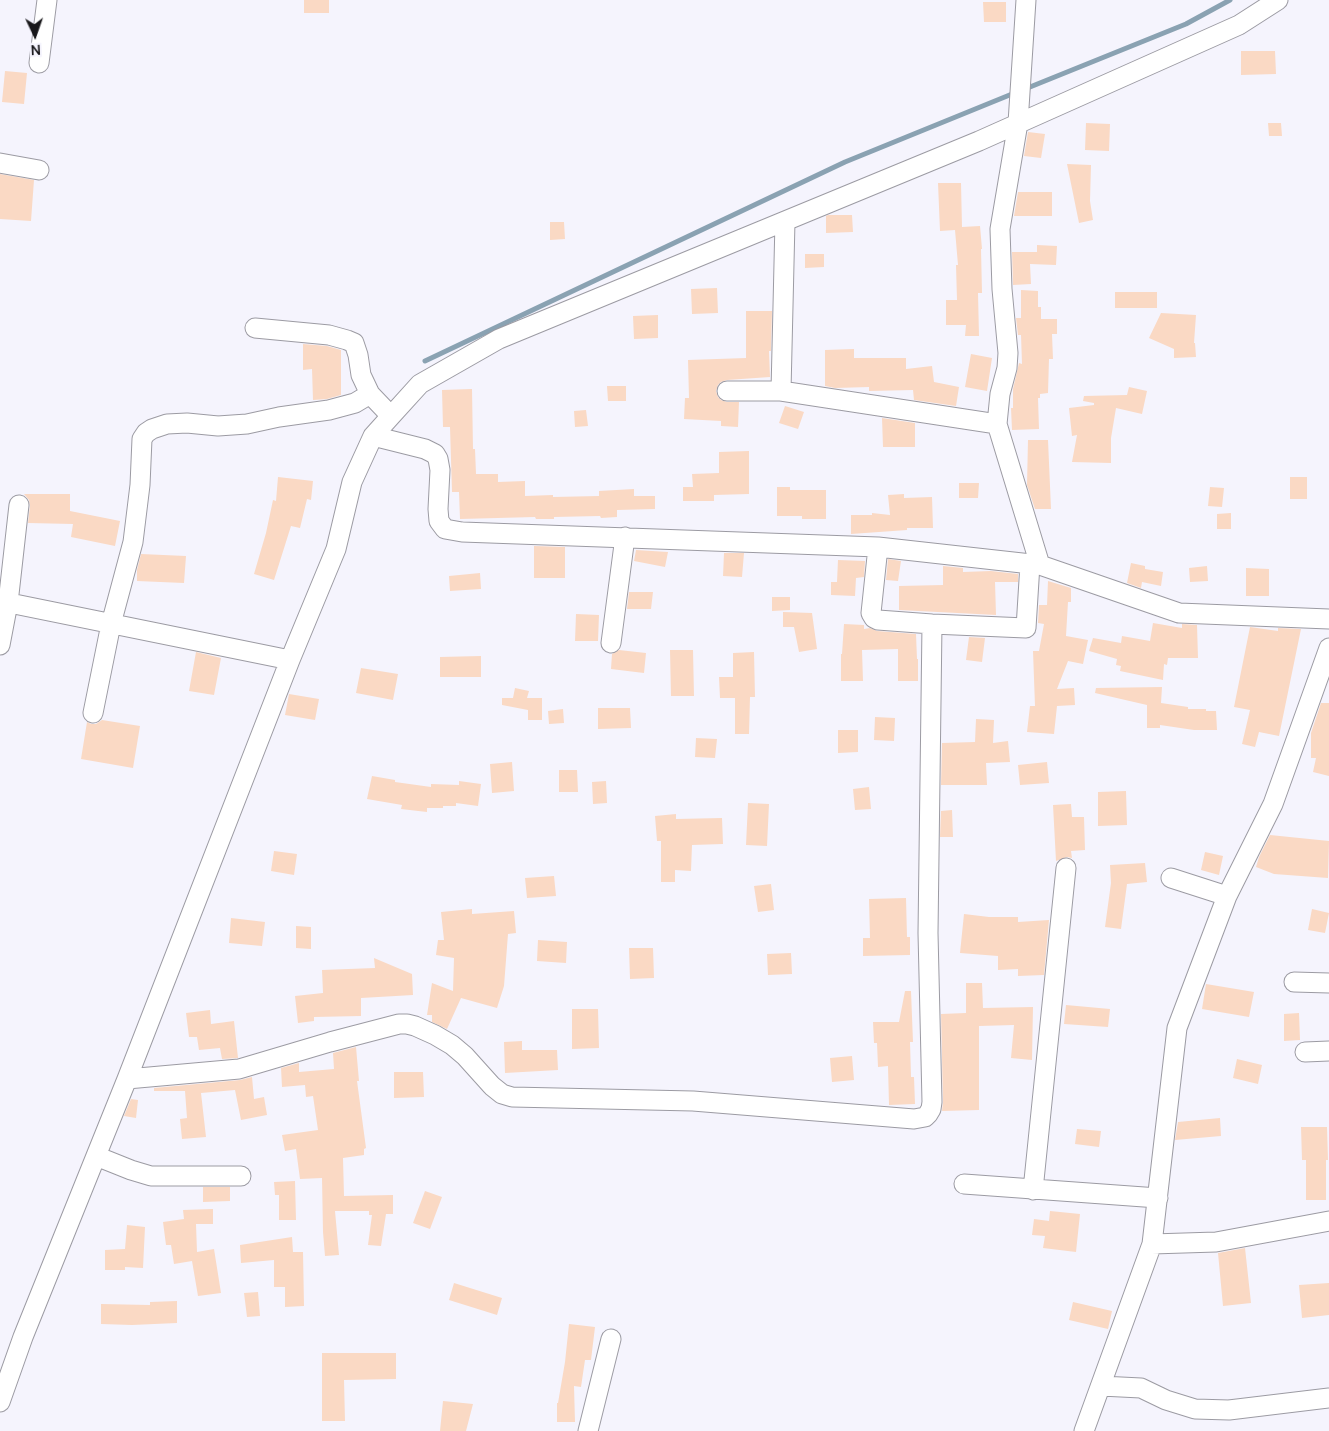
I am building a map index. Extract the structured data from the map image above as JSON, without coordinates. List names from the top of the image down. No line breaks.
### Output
{"north":"bottom"}
